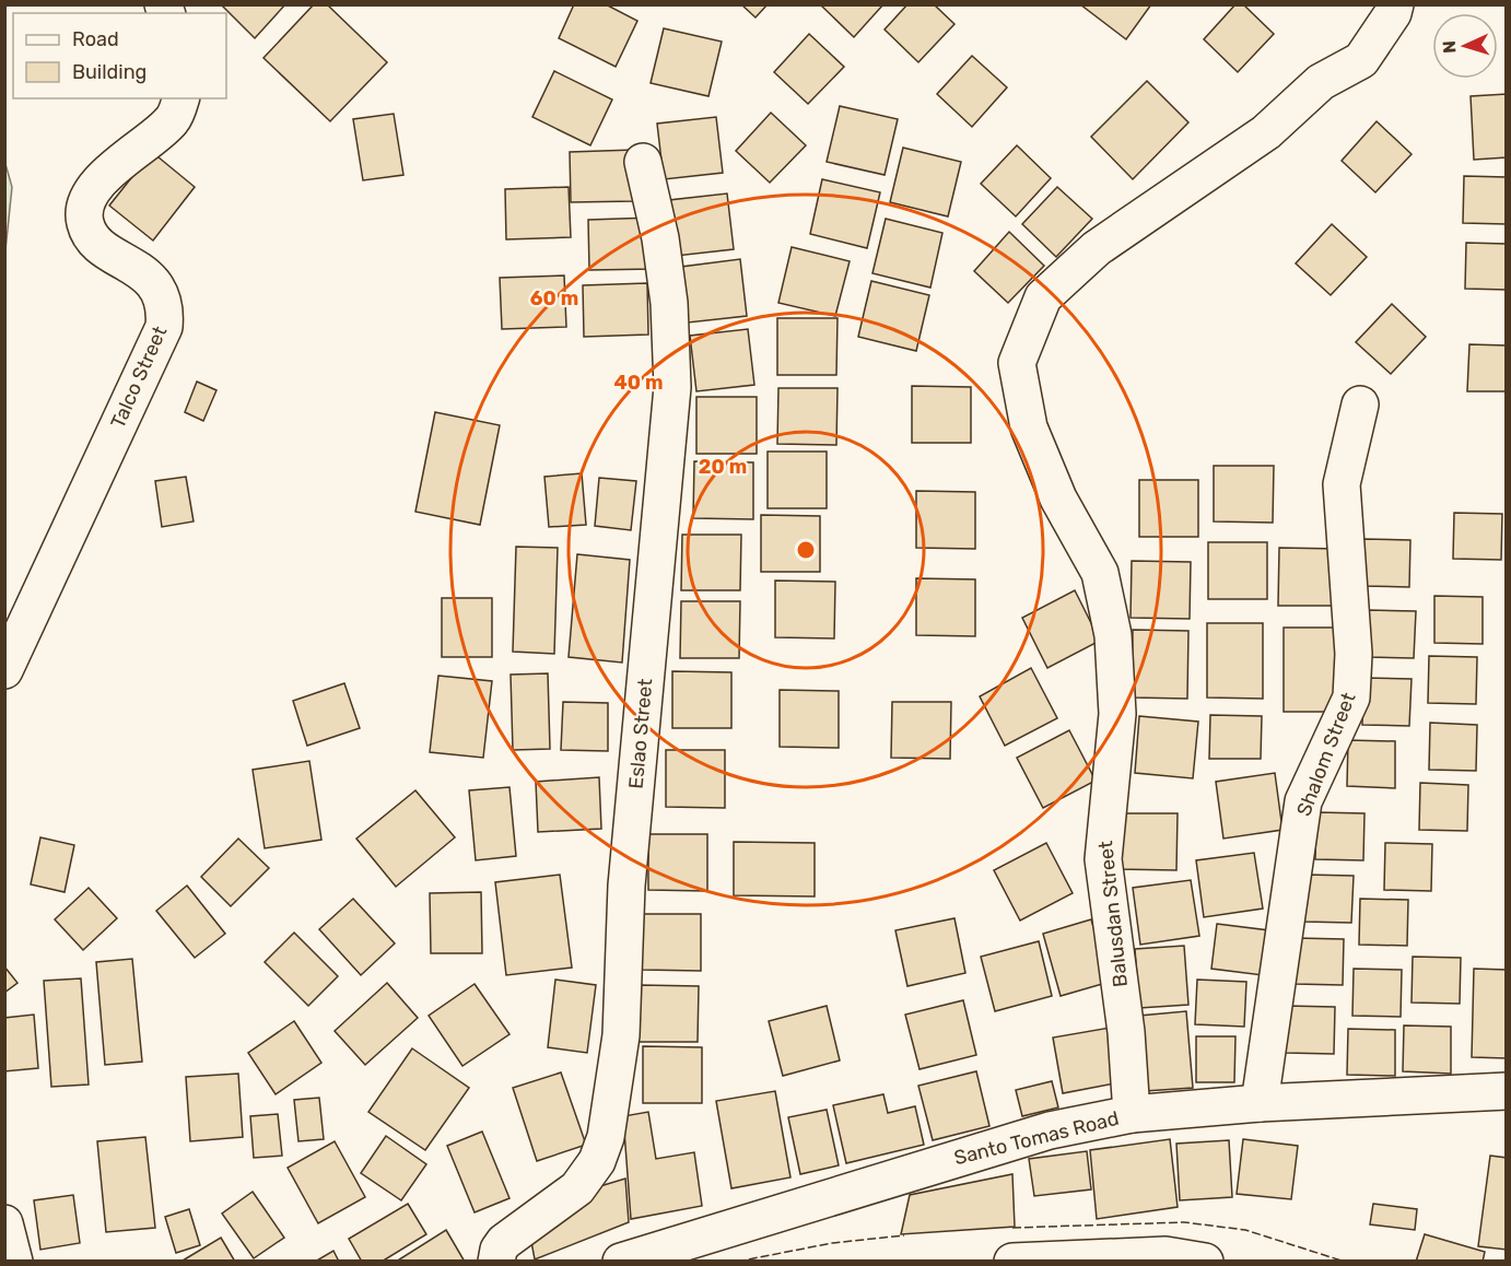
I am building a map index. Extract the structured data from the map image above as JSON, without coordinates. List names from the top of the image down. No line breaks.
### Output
{"streets":{"street":["Talco Street","Eslao Street","Shalom Street","Balusdan Street","Santo Tomas Road"]},"crossings":[["Shalom Street","Santo Tomas Road"],["Balusdan Street","Santo Tomas Road"]],"legend":["Road","Building"],"north":"left","rings":["60 m","40 m","20 m"]}
